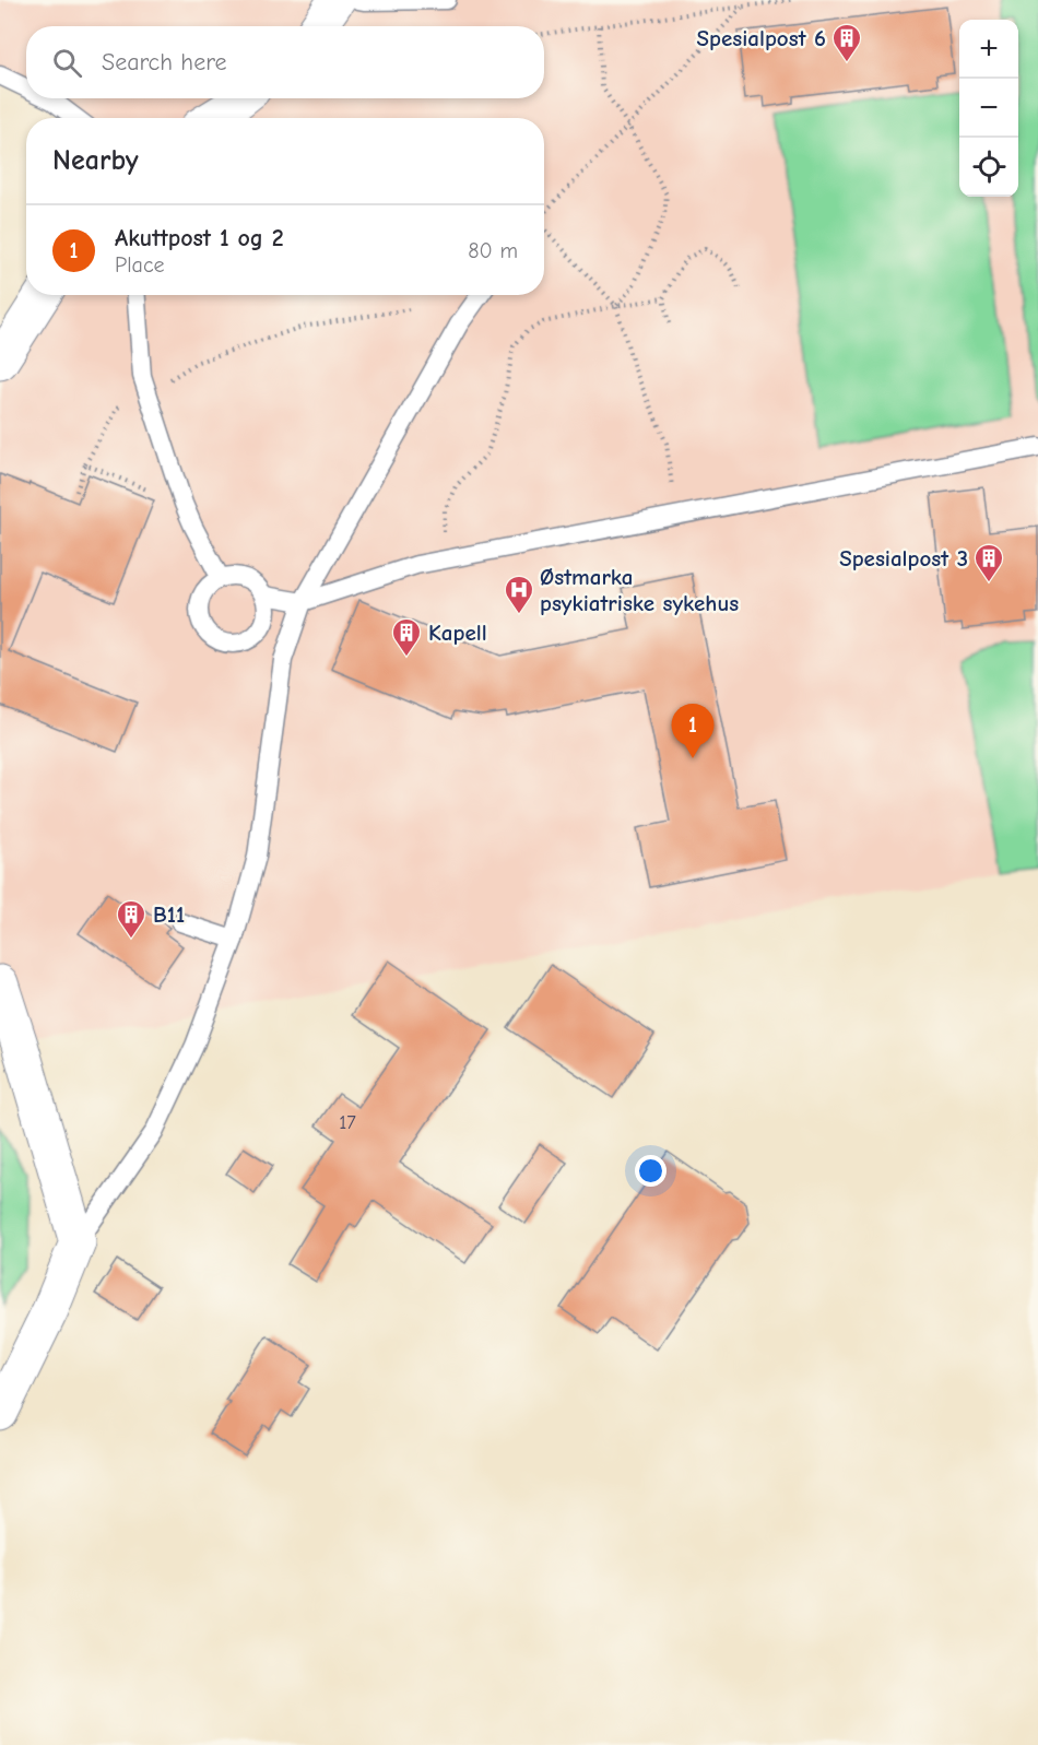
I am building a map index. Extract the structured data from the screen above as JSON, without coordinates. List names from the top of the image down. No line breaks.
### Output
{"places":{"building":["Spesialpost 6","Spesialpost 3","Kapell","B11"],"hospital":["Østmarka psykiatriske sykehus"]},"house_numbers":["17"],"page":{"map_buttons":["+","−"],"search":"Search here","heading":"Nearby","list":[{"mark":"1","name":"Akuttpost 1 og 2","note":"Place","value":"80 m"}],"pins":"1"}}
